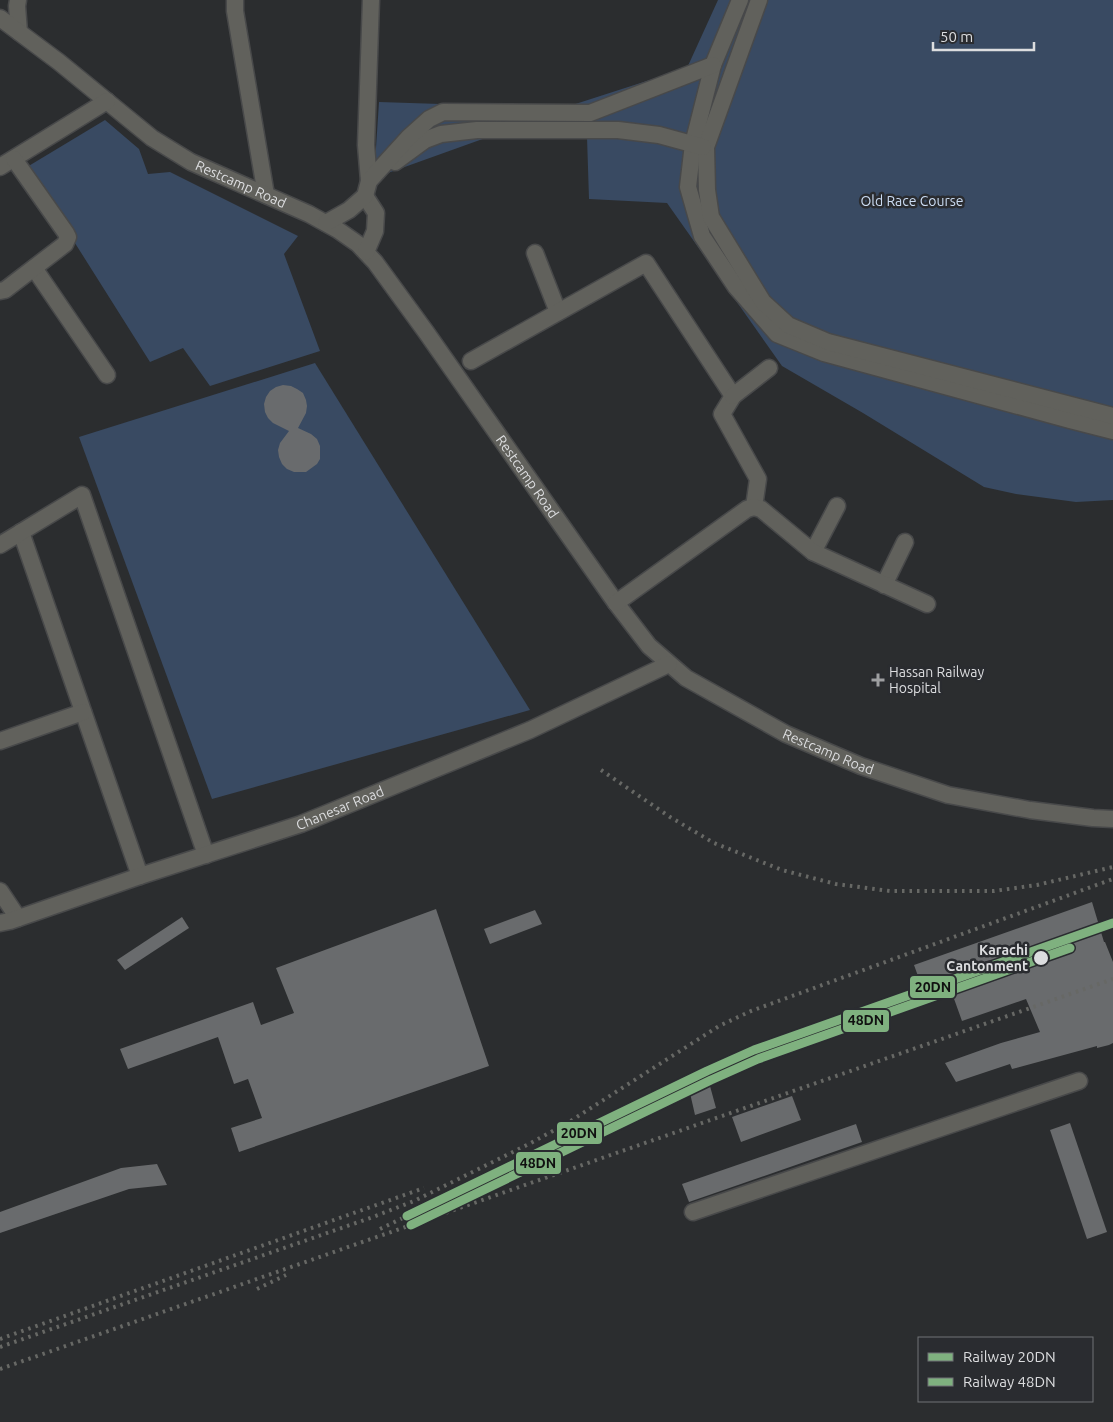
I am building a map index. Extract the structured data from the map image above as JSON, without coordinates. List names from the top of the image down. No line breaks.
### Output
{"streets":{"street":["Restcamp Road","Chanesar Road"]},"crossings":[["Restcamp Road","Chanesar Road"]],"parks":["Old Race Course"],"places":{"health":["Hassan Railway Hospital"],"other":["Karachi Cantonment"]},"lines":["rail line 20DN","rail line 48DN"],"legend":["Railway 20DN","Railway 48DN"],"scale_bar":"50 m"}
